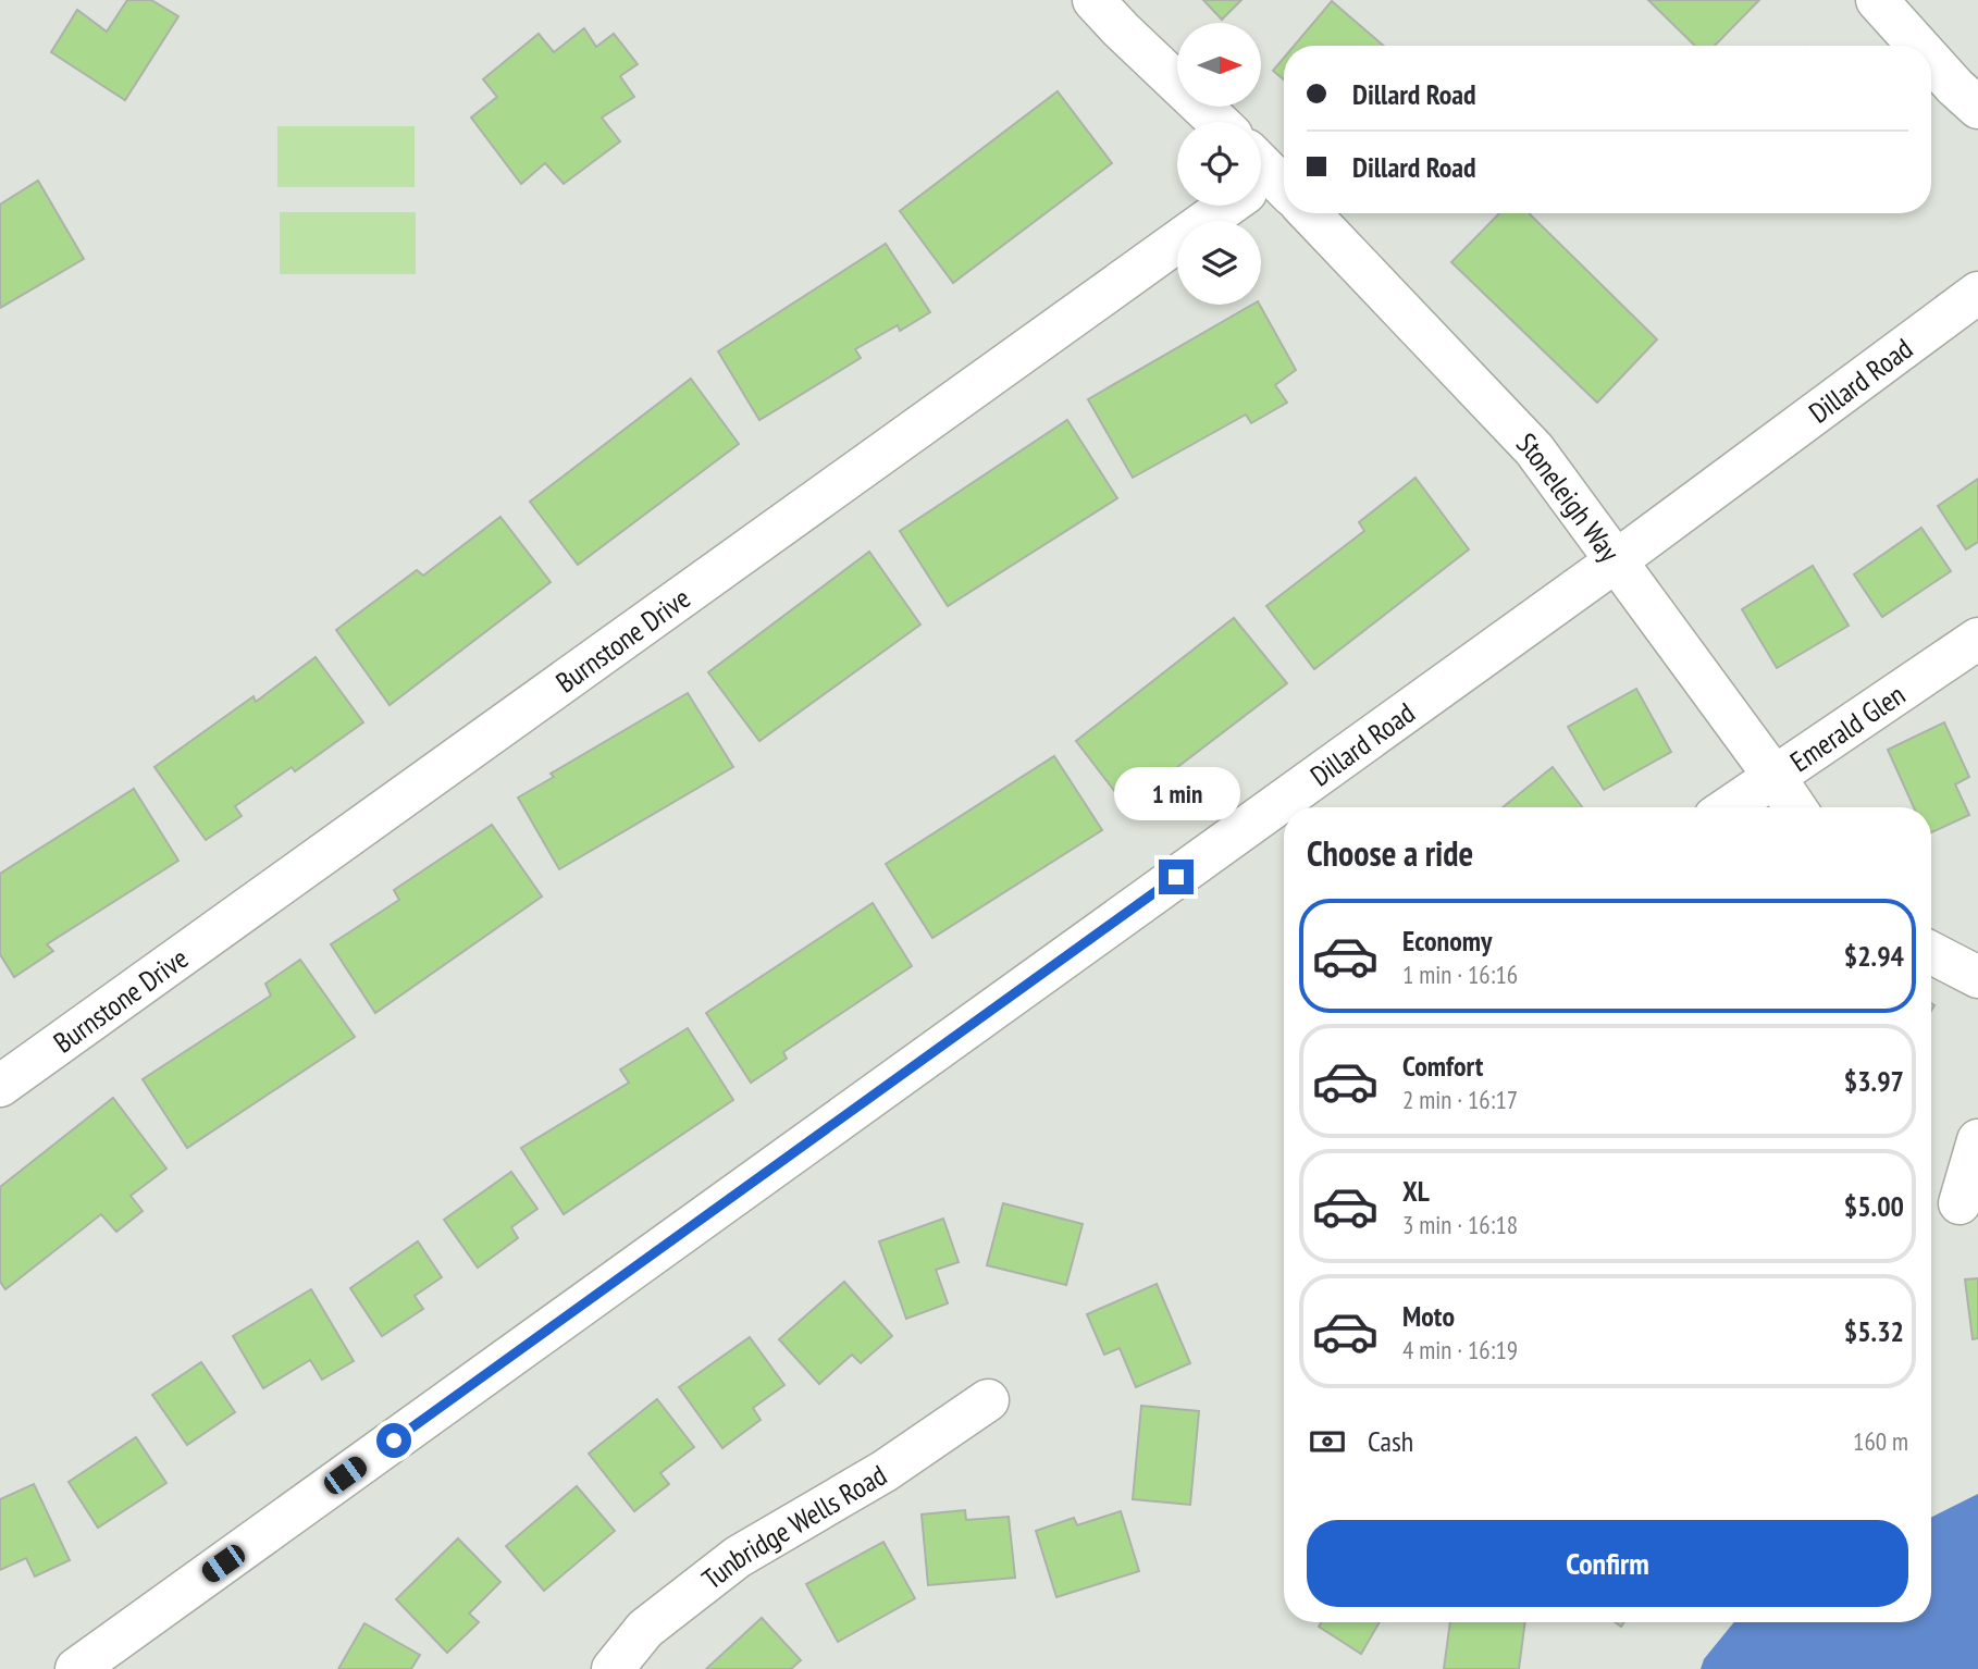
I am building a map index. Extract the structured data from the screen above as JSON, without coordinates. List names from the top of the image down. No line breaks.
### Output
{"streets":{"street":["Dillard Road","Stoneleigh Way","Burnstone Drive","Emerald Glen","Tunbridge Wells Road"]},"crossings":[["Dillard Road","Stoneleigh Way"],["Stoneleigh Way","Emerald Glen"]],"north":"right","page":{"banner":["Dillard Road","Dillard Road"],"bubble":"1 min","heading":"Choose a ride","list":[{"name":"Economy","note":"1 min · 16:16","value":"$2.94"},{"name":"Comfort","note":"2 min · 16:17","value":"$3.97"},{"name":"XL","note":"3 min · 16:18","value":"$5.00"},{"name":"Moto","note":"4 min · 16:19","value":"$5.32"}],"pay":["Cash","160 m"],"buttons":"Confirm"}}
